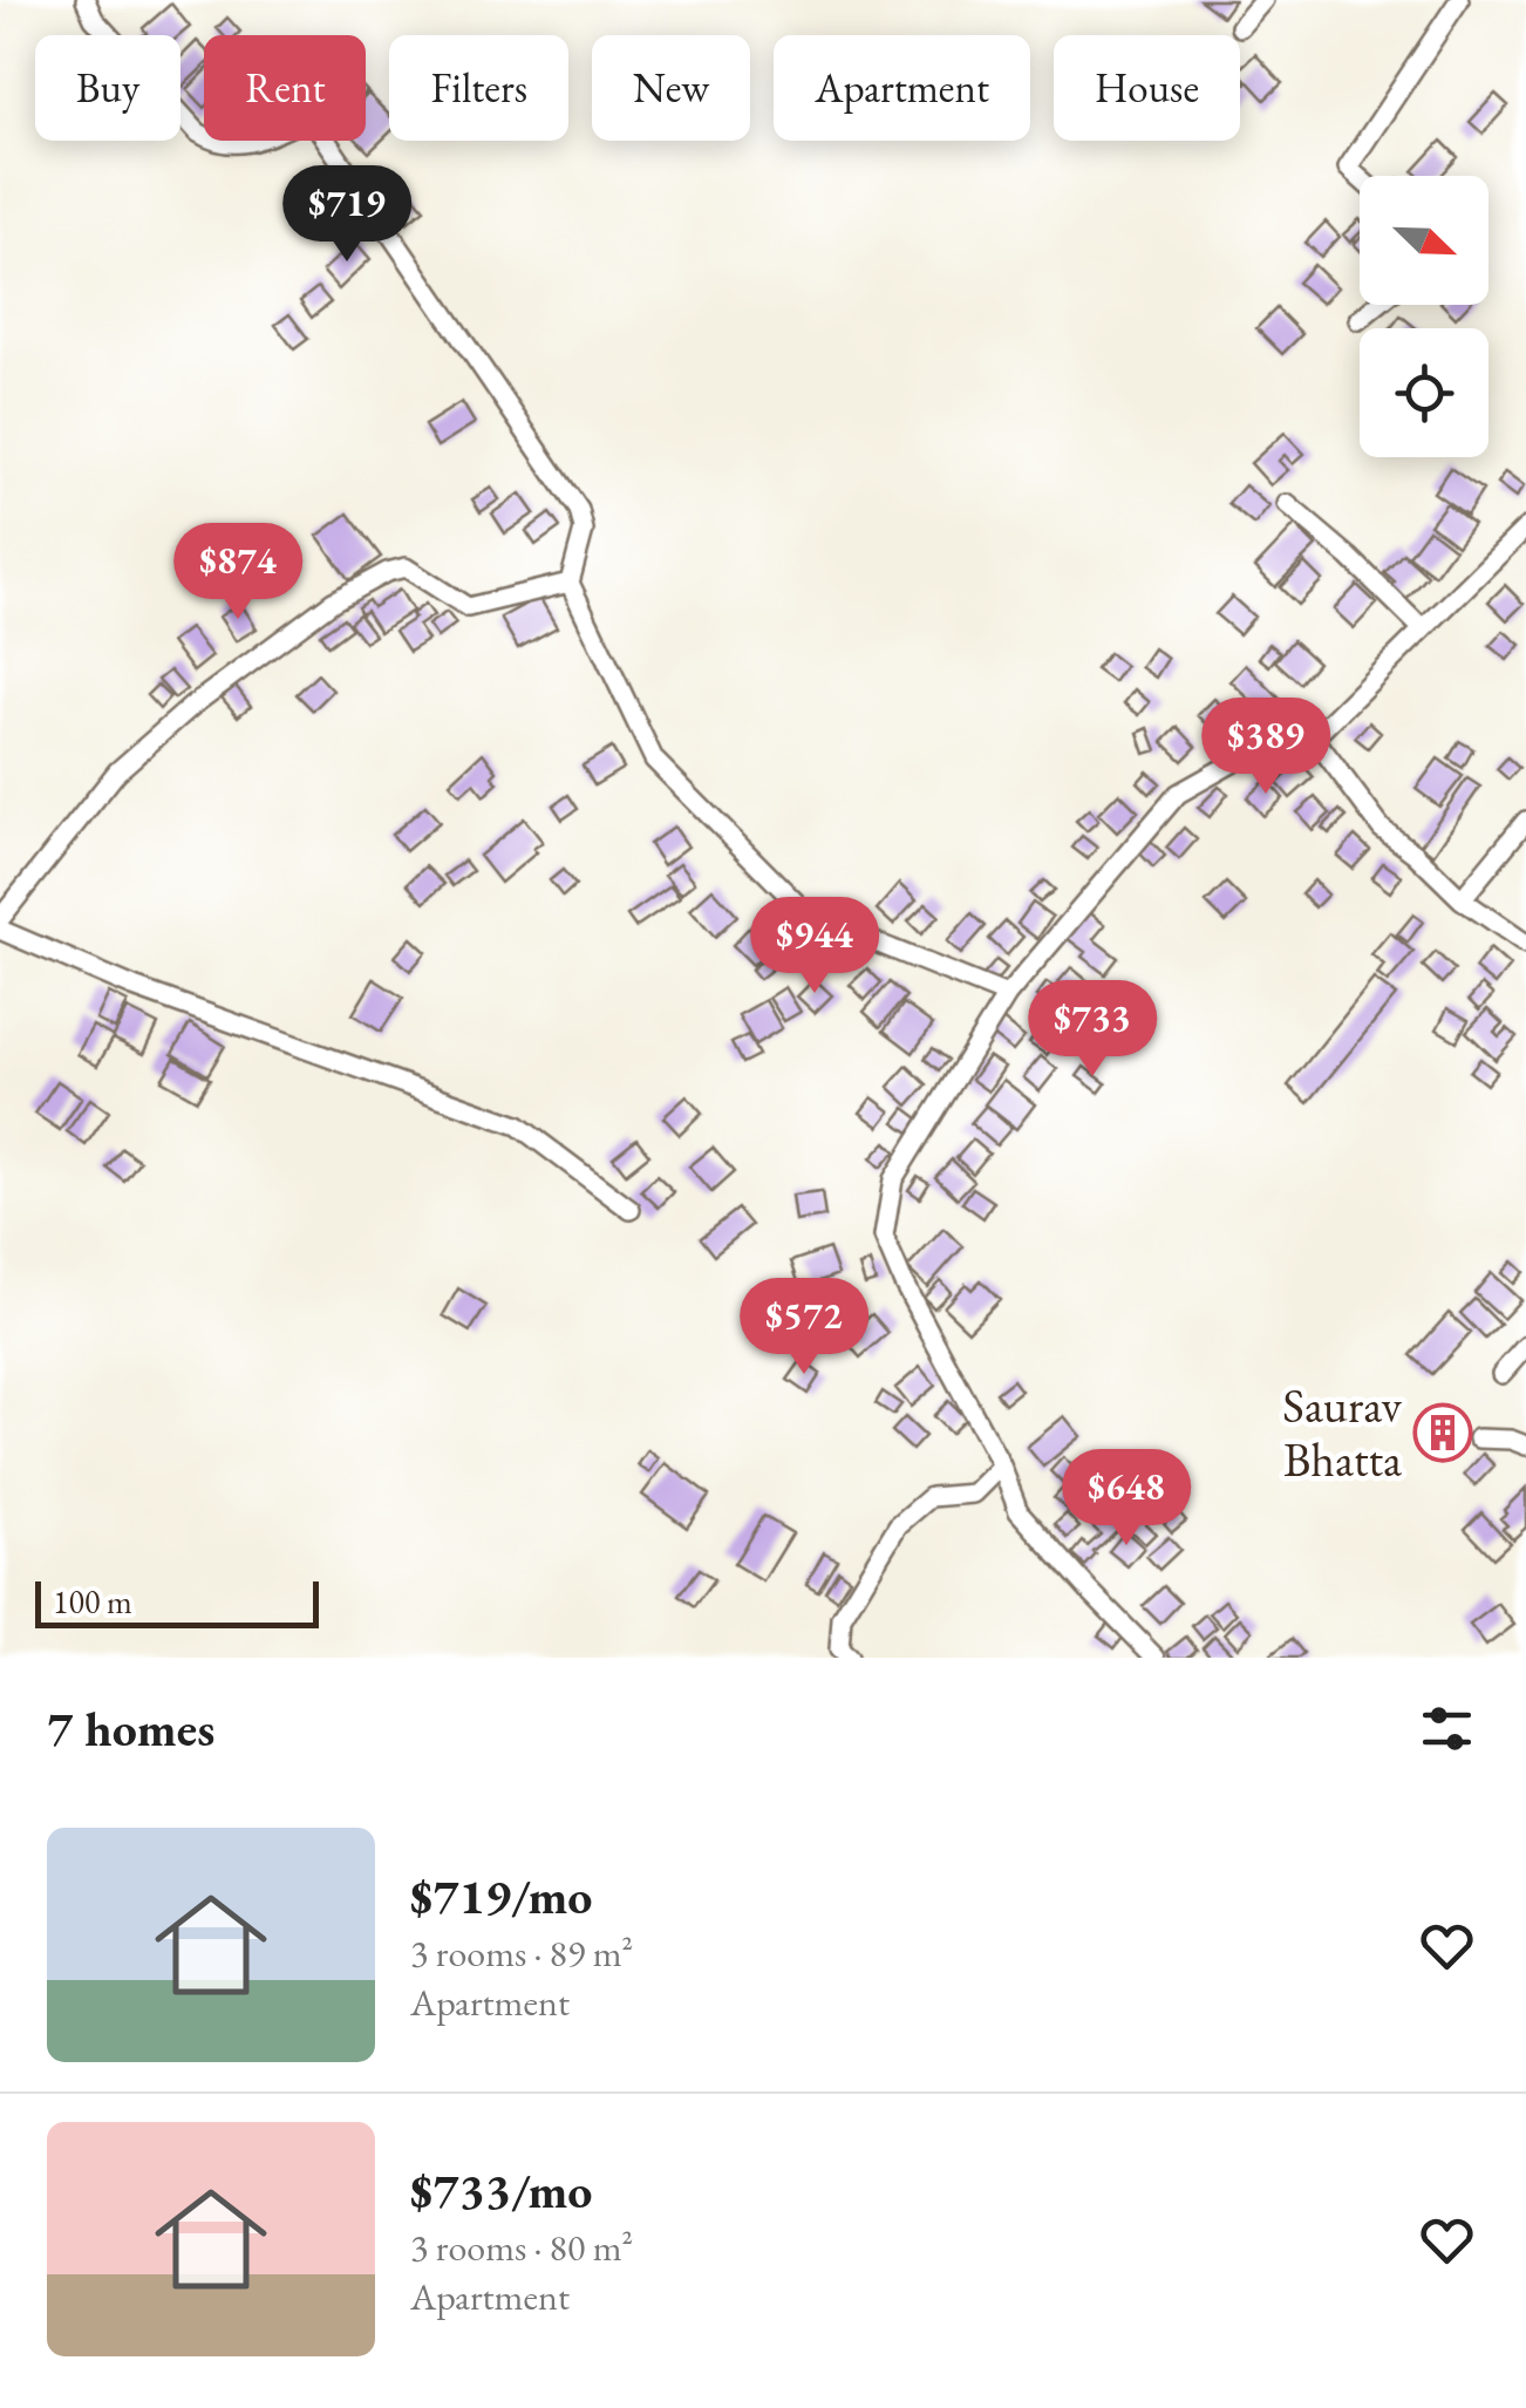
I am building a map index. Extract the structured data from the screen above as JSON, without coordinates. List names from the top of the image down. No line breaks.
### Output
{"places":{"building":["Saurav Bhatta"]},"scale_bar":"100 m","north":"bottom right","page":{"chip":["Buy","Rent","Filters","New","Apartment","House"],"price":["$719","$874","$389","$944","$733","$572","$648"],"scale":"100 m","heading":"7 homes","list":[{"name":"$719/mo","note":"3 rooms · 89 m² · Apartment"},{"name":"$733/mo","note":"3 rooms · 80 m² · Apartment"}]}}
